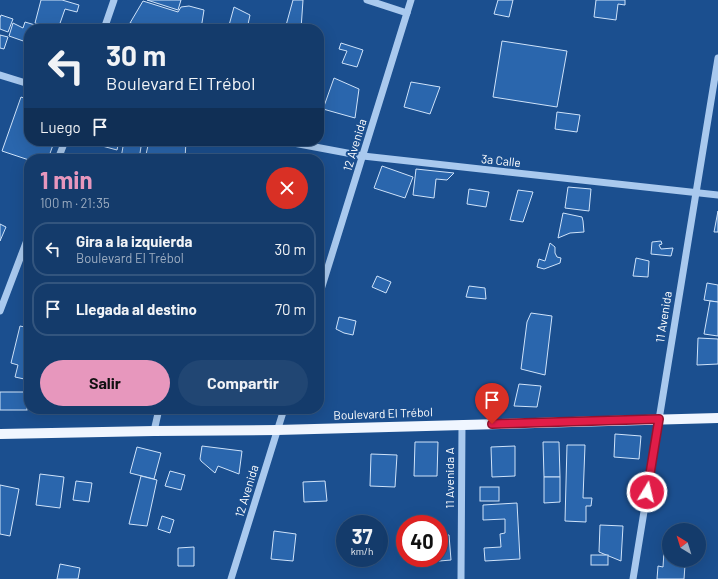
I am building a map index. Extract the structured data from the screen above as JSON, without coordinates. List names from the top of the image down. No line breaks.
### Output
{"streets":{"main road":["Boulevard El Trébol"],"street":["12 Avenida","3a Calle","11 Avenida","11 Avenida A"]},"crossings":[["12 Avenida","3a Calle"],["12 Avenida","Boulevard El Trébol"],["3a Calle","11 Avenida"],["11 Avenida","Boulevard El Trébol"],["Boulevard El Trébol","11 Avenida A"]],"north":"top left","page":{"turn":["30 m","Boulevard El Trébol"],"then":"Luego","heading":["1 min","100 m · 21:35"],"list":[{"name":"Gira a la izquierda","note":"Boulevard El Trébol","value":"30 m"},{"name":"Llegada al destino","value":"70 m"}],"buttons":["Salir","Compartir"],"speed":"37 km/h","limit":"40"}}
